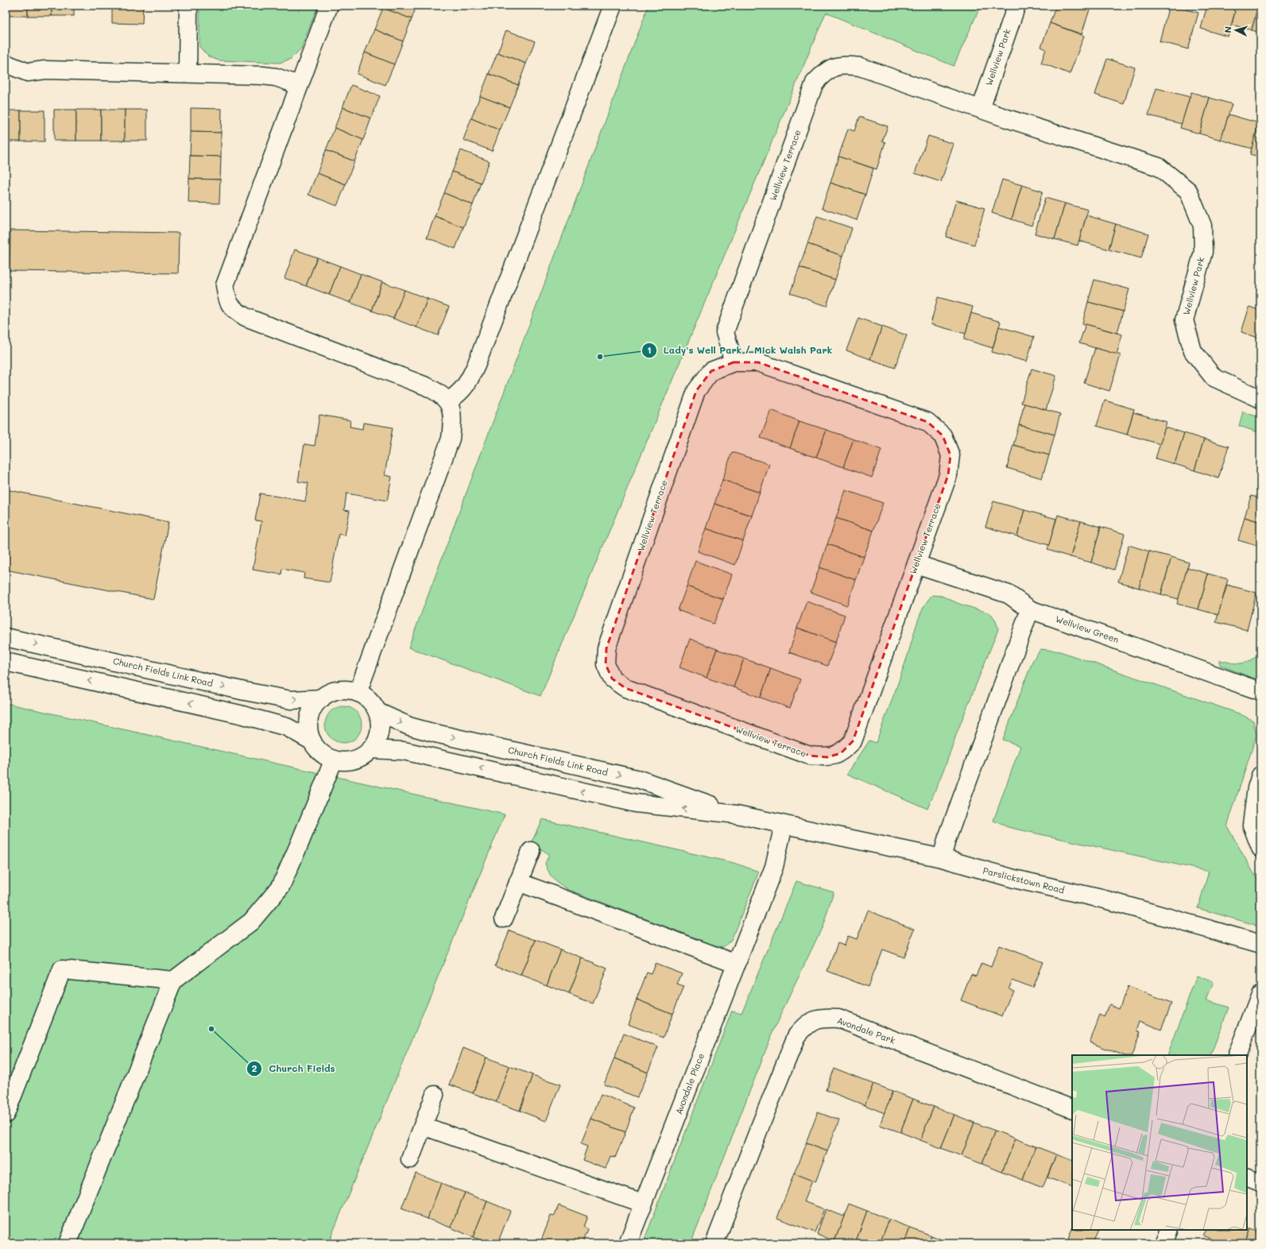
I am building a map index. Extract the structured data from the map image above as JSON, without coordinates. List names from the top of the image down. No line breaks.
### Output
{"streets":{"street":["Wellview Park","Wellview Terrace","Wellview Green","Church Fields Link Road","Parslickstown Road","Avondale Park","Avondale Place"]},"crossings":[["Wellview Park","Wellview Terrace"],["Wellview Terrace","Wellview Green"],["Church Fields Link Road","Parslickstown Road"],["Church Fields Link Road","Avondale Place"],["Parslickstown Road","Avondale Place"]],"places":["Lady's Well Park / Mick Walsh Park","Church Fields"],"north":"left"}
